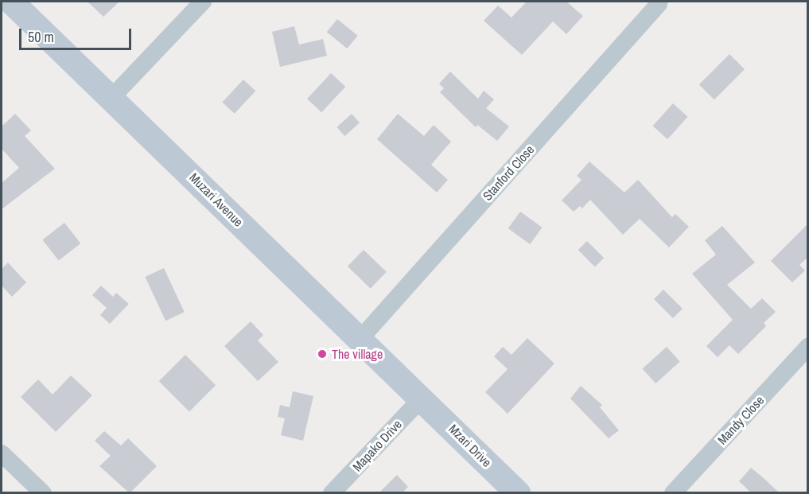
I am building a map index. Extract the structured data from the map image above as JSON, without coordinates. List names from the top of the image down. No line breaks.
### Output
{"streets":{"street":["Stanford Close","Muzari Avenue","Mandy Close","Mapako Drive","Mzari Drive"]},"crossings":[["Stanford Close","Muzari Avenue"],["Muzari Avenue","Mapako Drive"],["Muzari Avenue","Mzari Drive"],["Mapako Drive","Mzari Drive"]],"places":["The village"],"scale_bar":"50 m"}
